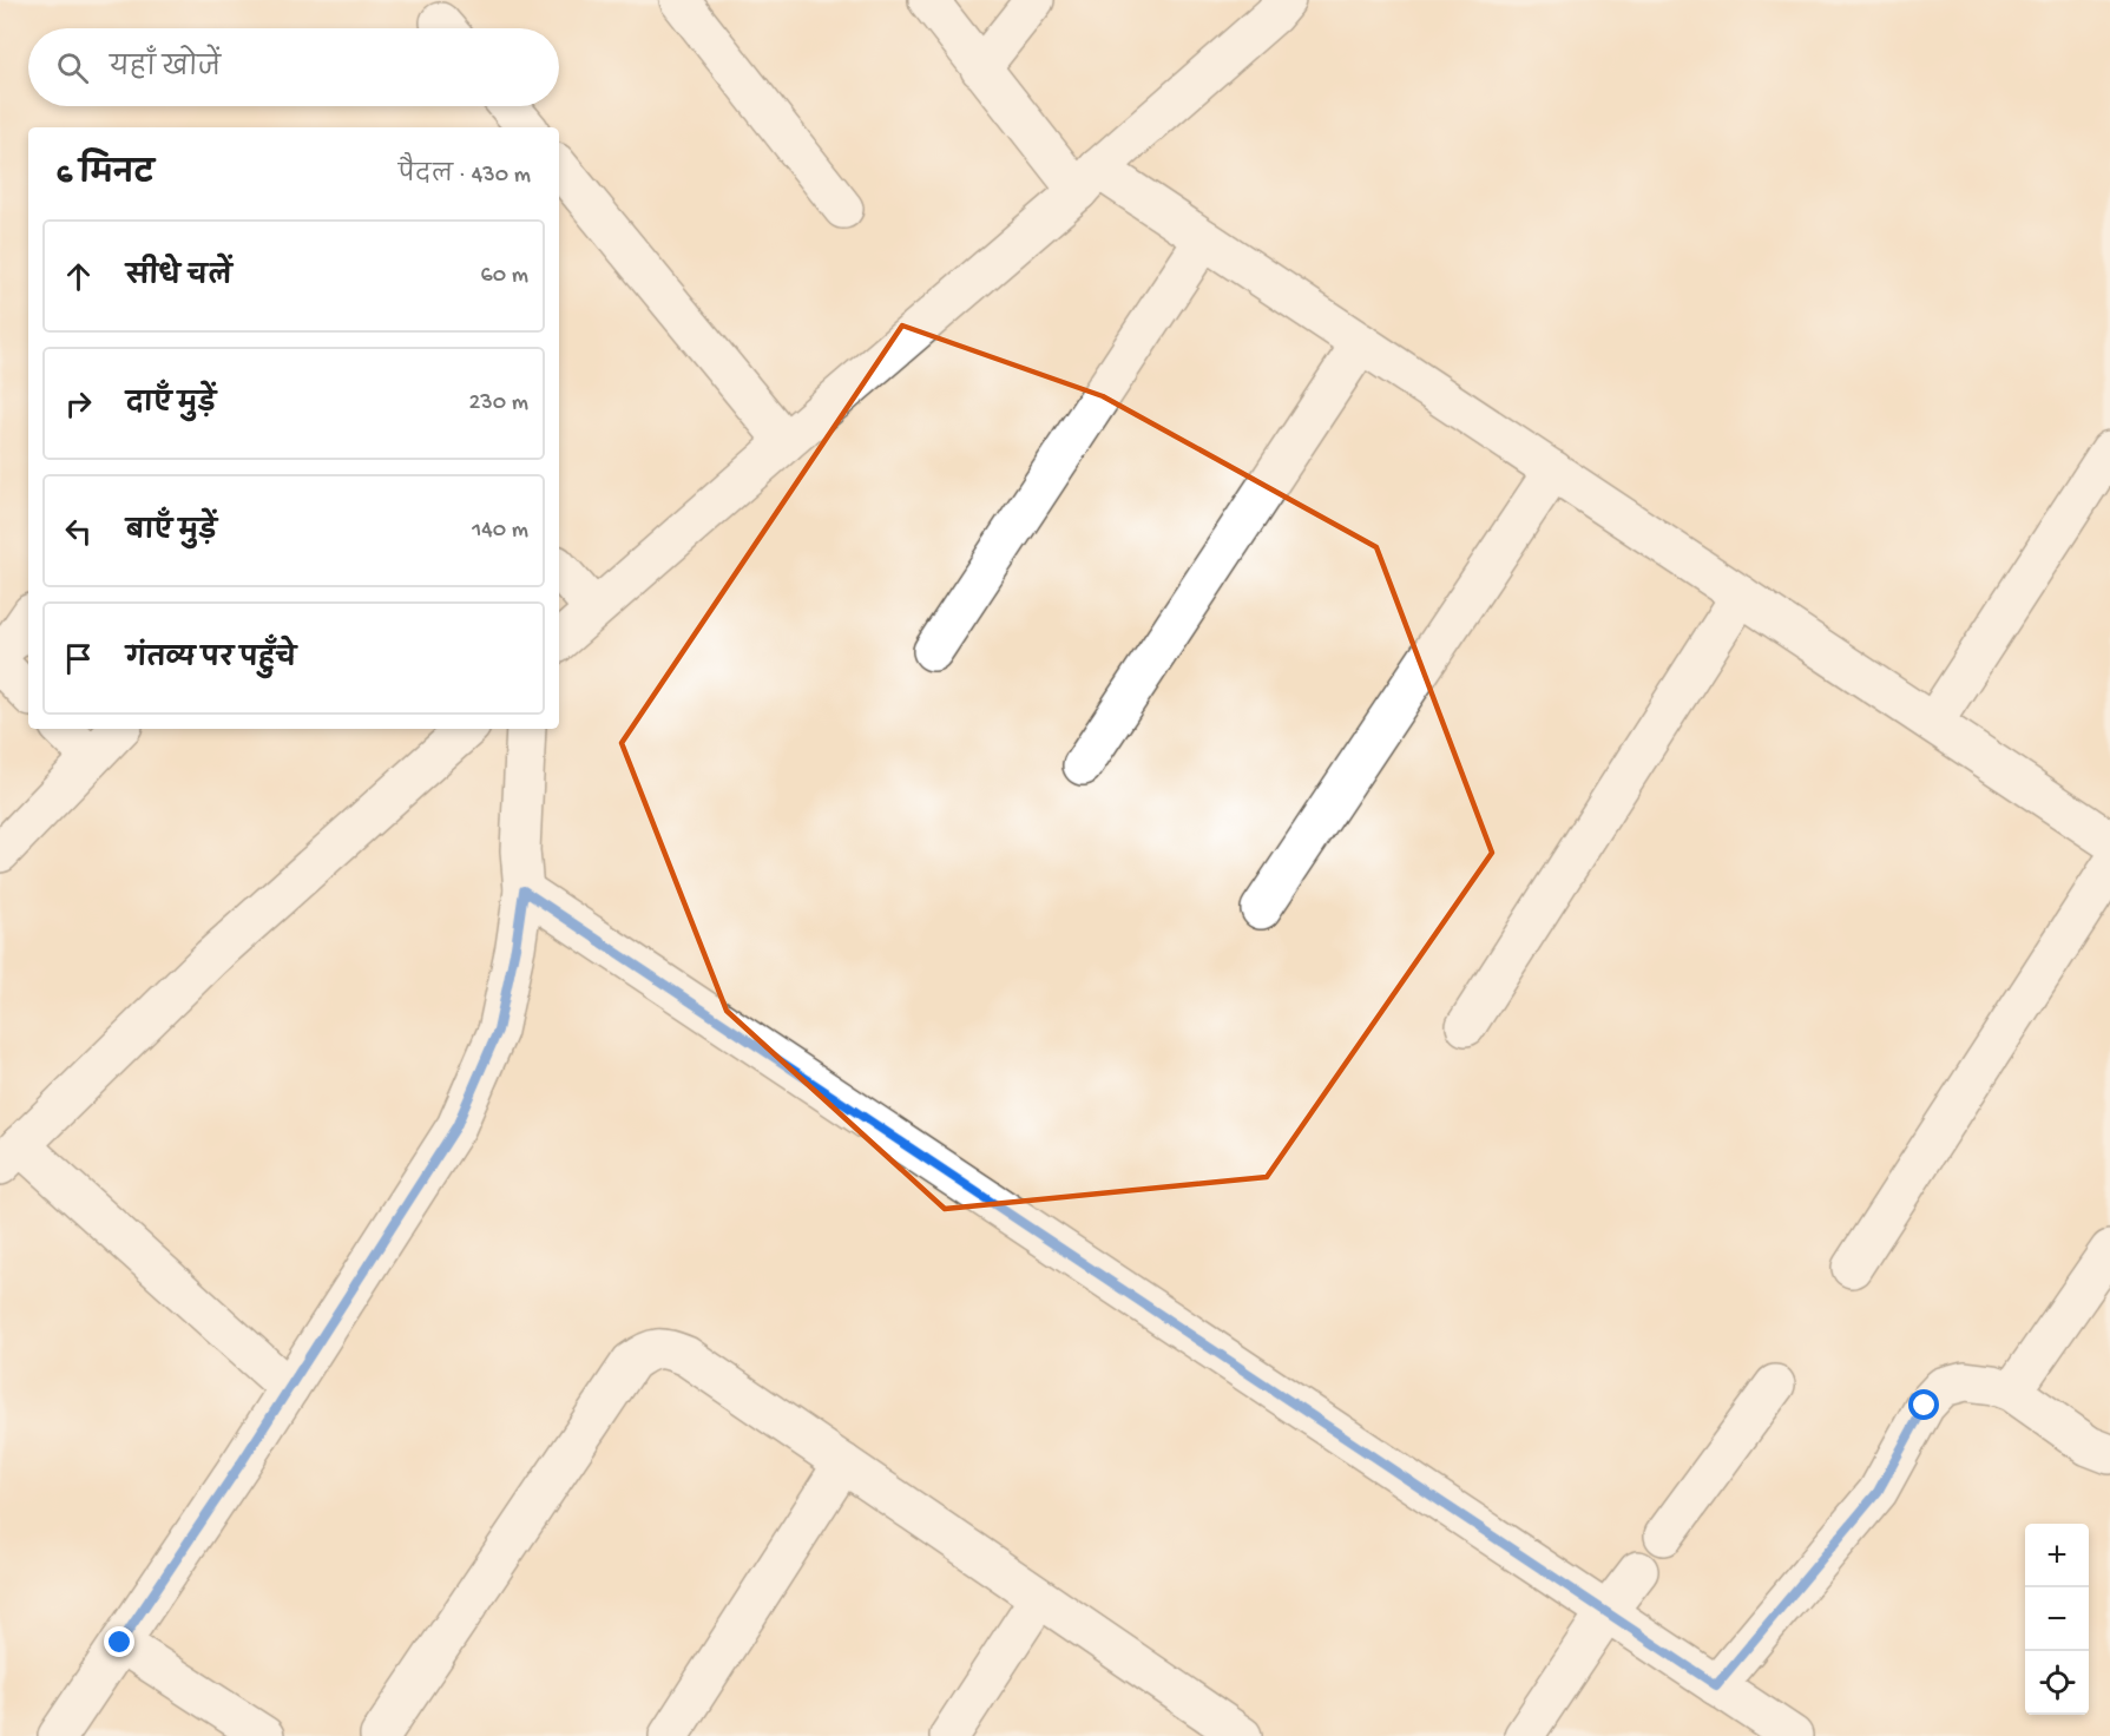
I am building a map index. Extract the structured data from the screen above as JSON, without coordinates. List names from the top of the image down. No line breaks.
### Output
{"page":{"search":"यहाँ खोजें","heading":["6 मिनट","पैदल · 430 m"],"list":[["सीधे चलें","60 m"],["दाएँ मुड़ें","230 m"],["बाएँ मुड़ें","140 m"],"गंतव्य पर पहुँचे"],"map_buttons":["+","−"]}}
